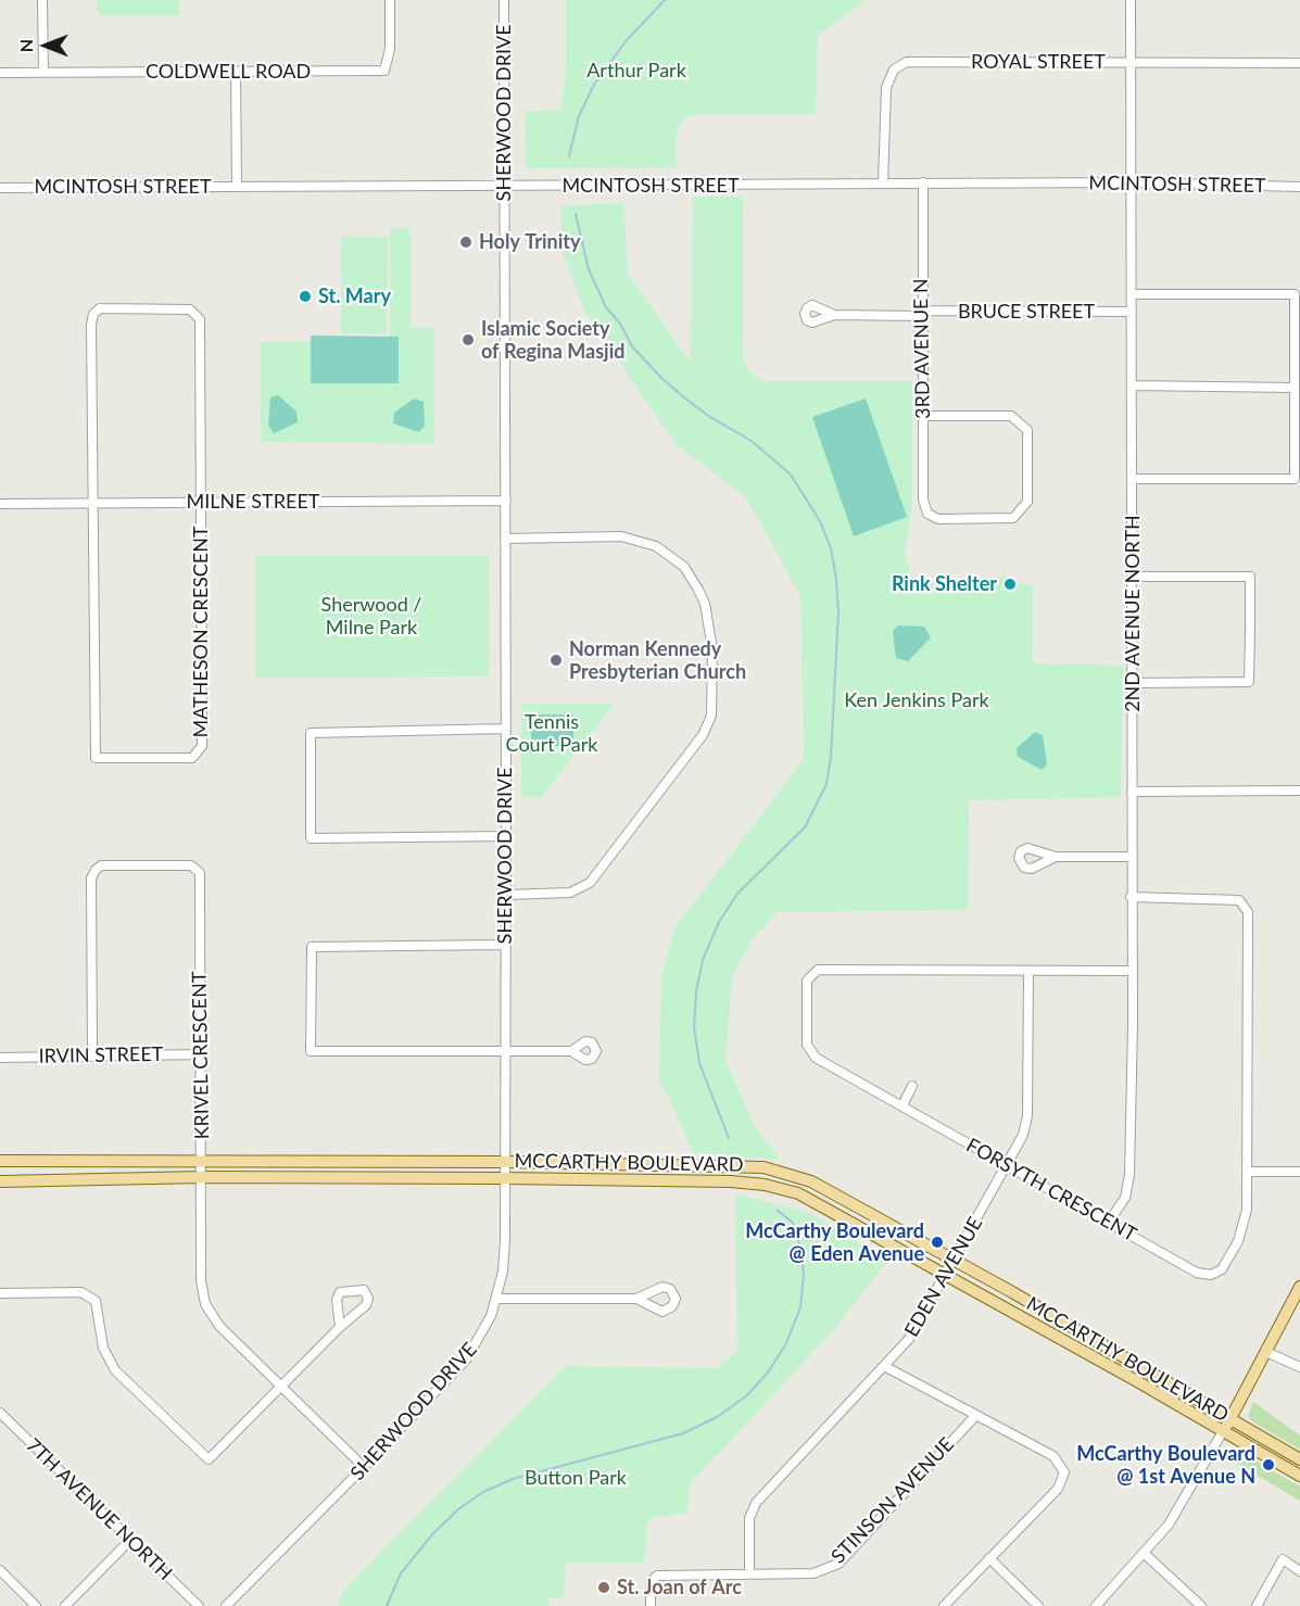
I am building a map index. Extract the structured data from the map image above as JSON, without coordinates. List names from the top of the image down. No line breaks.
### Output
{"streets":{"main road":["MCCARTHY BOULEVARD"],"street":["ROYAL STREET","COLDWELL ROAD","SHERWOOD DRIVE","MCINTOSH STREET","BRUCE STREET","3RD AVENUE N","MILNE STREET","2ND AVENUE NORTH","MATHESON CRESCENT","IRVIN STREET","KRIVEL CRESCENT","FORSYTH CRESCENT","EDEN AVENUE","STINSON AVENUE","7TH AVENUE NORTH"]},"crossings":[["ROYAL STREET","MCINTOSH STREET"],["ROYAL STREET","2ND AVENUE NORTH"],["SHERWOOD DRIVE","MCINTOSH STREET"],["SHERWOOD DRIVE","MILNE STREET"],["SHERWOOD DRIVE","KRIVEL CRESCENT"],["SHERWOOD DRIVE","MCCARTHY BOULEVARD"],["MCINTOSH STREET","3RD AVENUE N"],["MCINTOSH STREET","2ND AVENUE NORTH"],["BRUCE STREET","3RD AVENUE N"],["BRUCE STREET","2ND AVENUE NORTH"],["MILNE STREET","MATHESON CRESCENT"],["2ND AVENUE NORTH","FORSYTH CRESCENT"],["IRVIN STREET","KRIVEL CRESCENT"],["KRIVEL CRESCENT","MCCARTHY BOULEVARD"],["MCCARTHY BOULEVARD","EDEN AVENUE"],["FORSYTH CRESCENT","EDEN AVENUE"],["EDEN AVENUE","STINSON AVENUE"]],"parks":["Arthur Park","Sherwood / Milne Park","Ken Jenkins Park","Tennis Court Park","Button Park"],"places":["Holy Trinity","St. Mary","Islamic Society of Regina Masjid","Rink Shelter","Norman Kennedy Presbyterian Church","McCarthy Boulevard @ Eden Avenue","McCarthy Boulevard @ 1st Avenue N","St. Joan of Arc"],"north":"left"}
